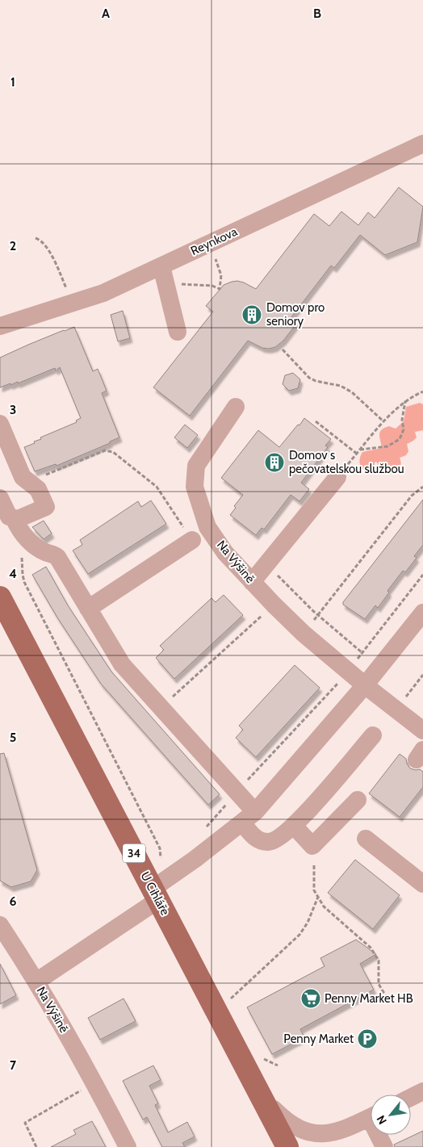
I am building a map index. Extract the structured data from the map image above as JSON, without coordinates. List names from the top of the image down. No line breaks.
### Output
{"streets":{"main road":["34","U Cihláře"],"street":["Reynkova","Na Výšině"]},"crossings":[["Na Výšině","U Cihláře"]],"places":{"building":["Domov pro seniory","Domov s pečovatelskou službou"],"supermarket":["Penny Market HB"],"parking":["Penny Market"]},"north":"bottom left","grid":{"columns":["A","B"],"rows":["1","2","3","4","5","6","7"]}}
